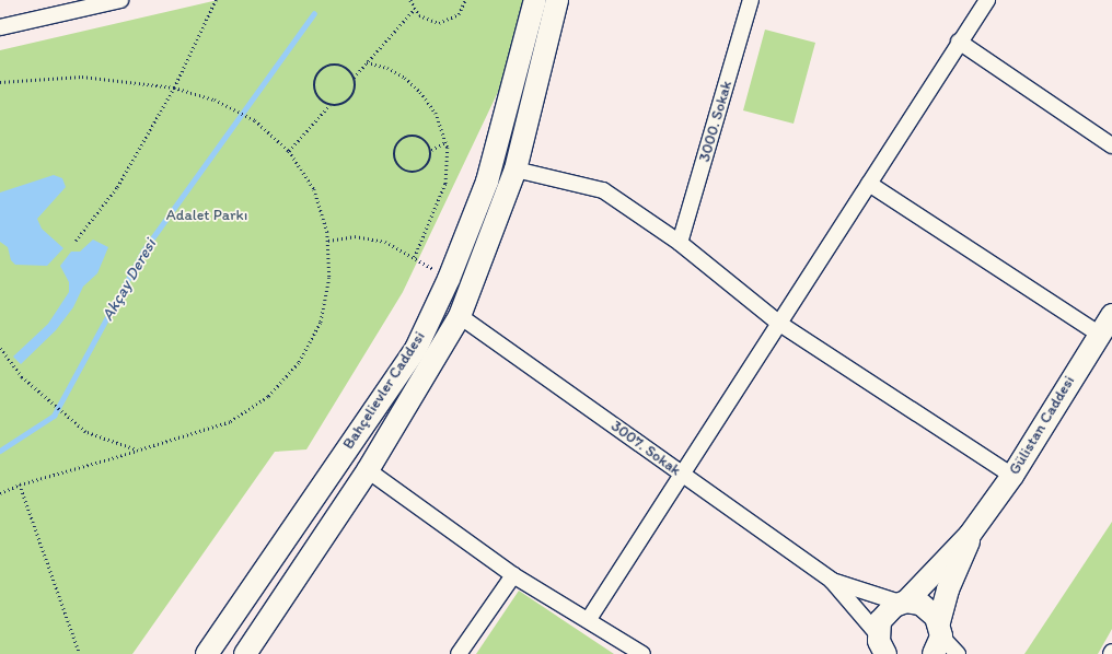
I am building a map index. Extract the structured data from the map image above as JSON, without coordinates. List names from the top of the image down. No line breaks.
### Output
{"streets":{"street":["3000. Sokak","Bahçelievler Caddesi","Gülistan Caddesi","3007. Sokak"]},"crossings":[["Bahçelievler Caddesi","3007. Sokak"],["Gülistan Caddesi","3007. Sokak"]],"water":["Akçay Deresi"],"parks":["Adalet Parkı"]}
